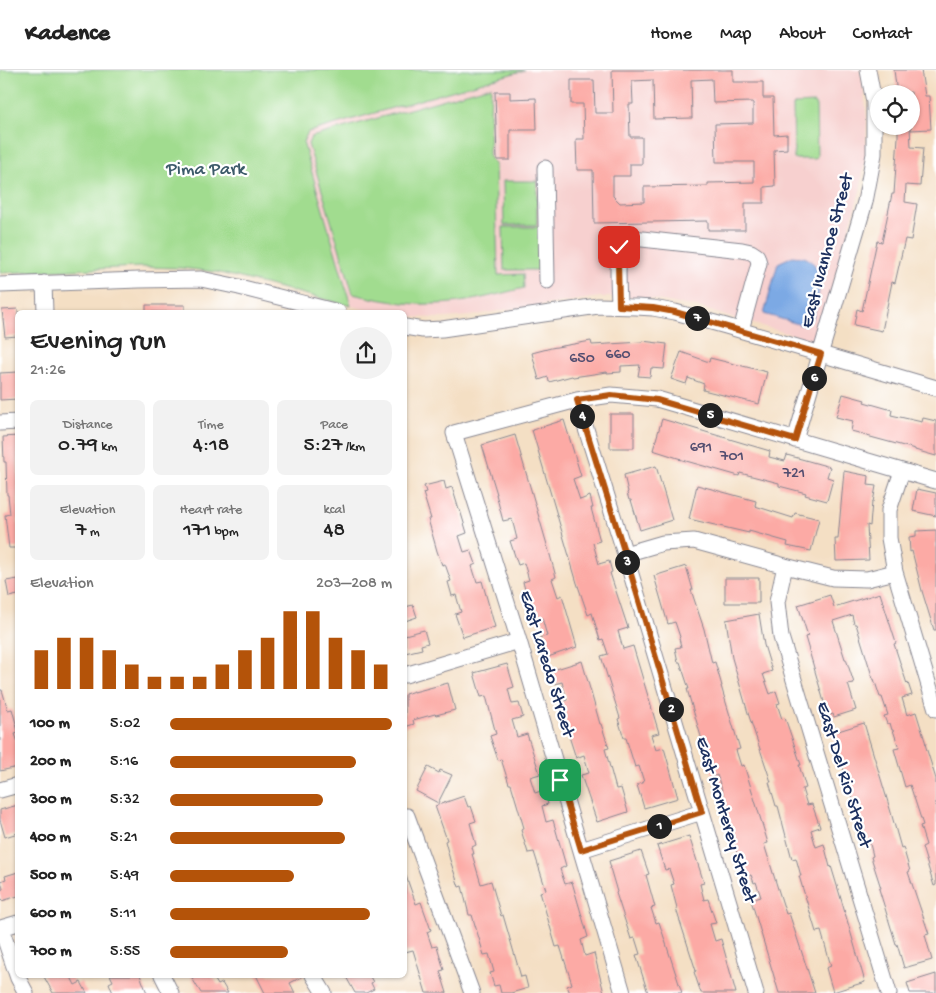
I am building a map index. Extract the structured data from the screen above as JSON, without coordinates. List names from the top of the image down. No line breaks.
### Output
{"streets":{"street":["East Ivanhoe Street","East Laredo Street","East Del Rio Street","East Monterey Street"]},"crossings":[["East Laredo Street","East Monterey Street"]],"parks":["Pima Park"],"house_numbers":["660","650","691","701","721"],"page":{"header":"Kadence","nav":["Home","Map","About","Contact"],"pins":["7","6","5","4","3","2","1"],"heading":["Evening run","21:26"],"stats":[["Distance","0.79 km"],["Time","4:18"],["Pace","5:27 /km"],["Elevation","7 m"],["Heart rate","171 bpm"],["kcal","48"]],"chart":["Elevation","203–208 m"],"list":[{"name":"100 m","note":"5:02"},{"name":"200 m","note":"5:16"},{"name":"300 m","note":"5:32"},{"name":"400 m","note":"5:21"},{"name":"500 m","note":"5:49"},{"name":"600 m","note":"5:11"},{"name":"700 m","note":"5:55"}]}}
